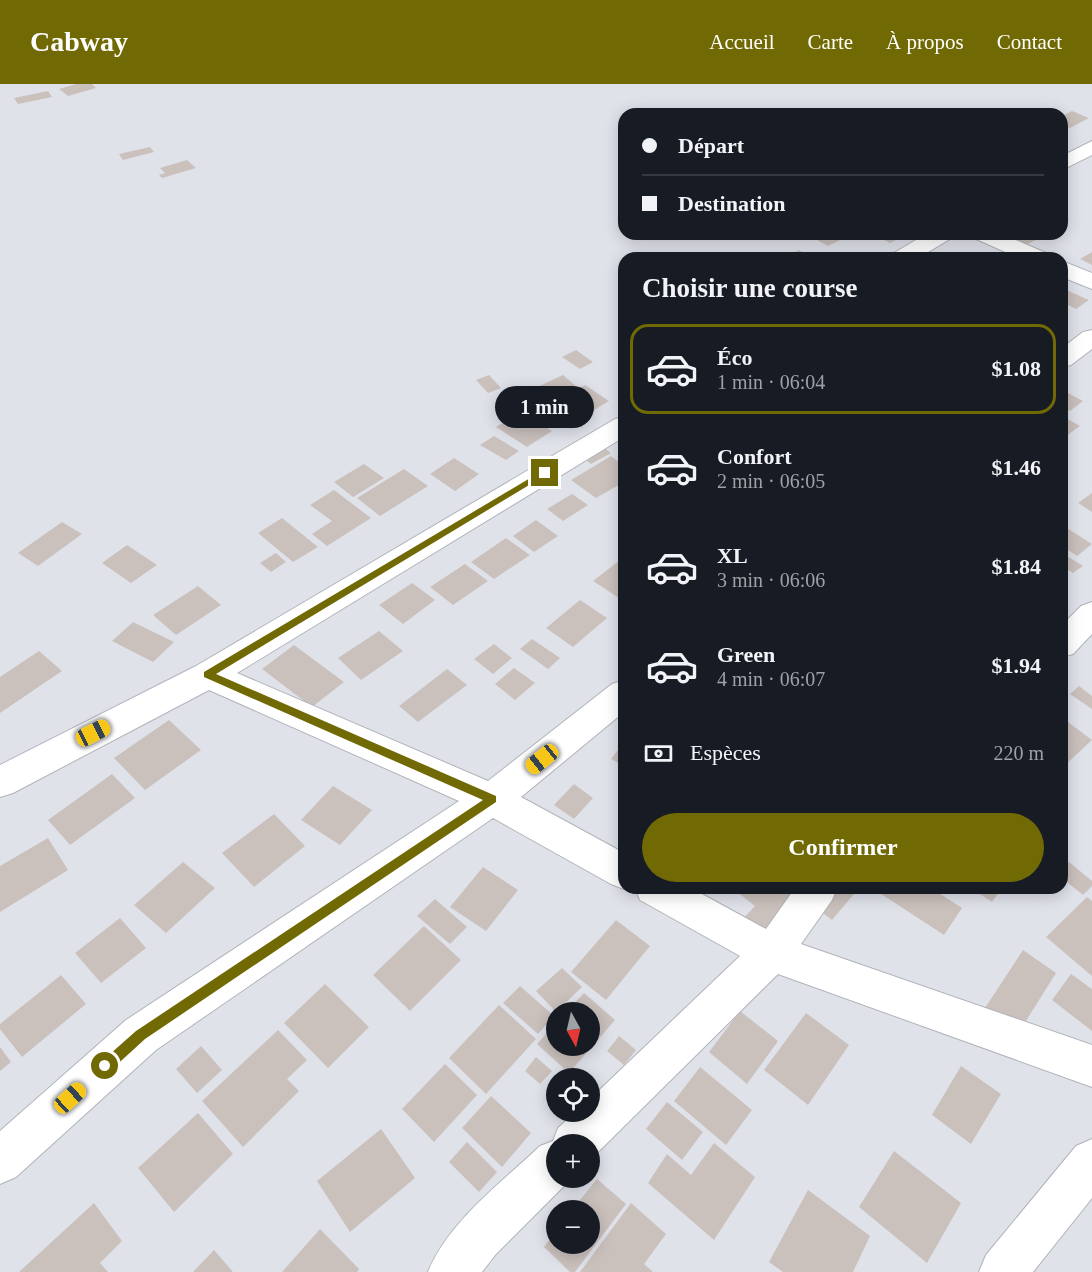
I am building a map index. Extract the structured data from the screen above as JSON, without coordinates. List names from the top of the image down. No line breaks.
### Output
{"north":"bottom","page":{"header":"Cabway","nav":["Accueil","Carte","À propos","Contact"],"banner":["Départ","Destination"],"heading":"Choisir une course","list":[{"name":"Éco","note":"1 min · 06:04","value":"$1.08"},{"name":"Confort","note":"2 min · 06:05","value":"$1.46"},{"name":"XL","note":"3 min · 06:06","value":"$1.84"},{"name":"Green","note":"4 min · 06:07","value":"$1.94"}],"bubble":"1 min","pay":["Espèces","220 m"],"buttons":"Confirmer","map_buttons":["+","−"]}}
